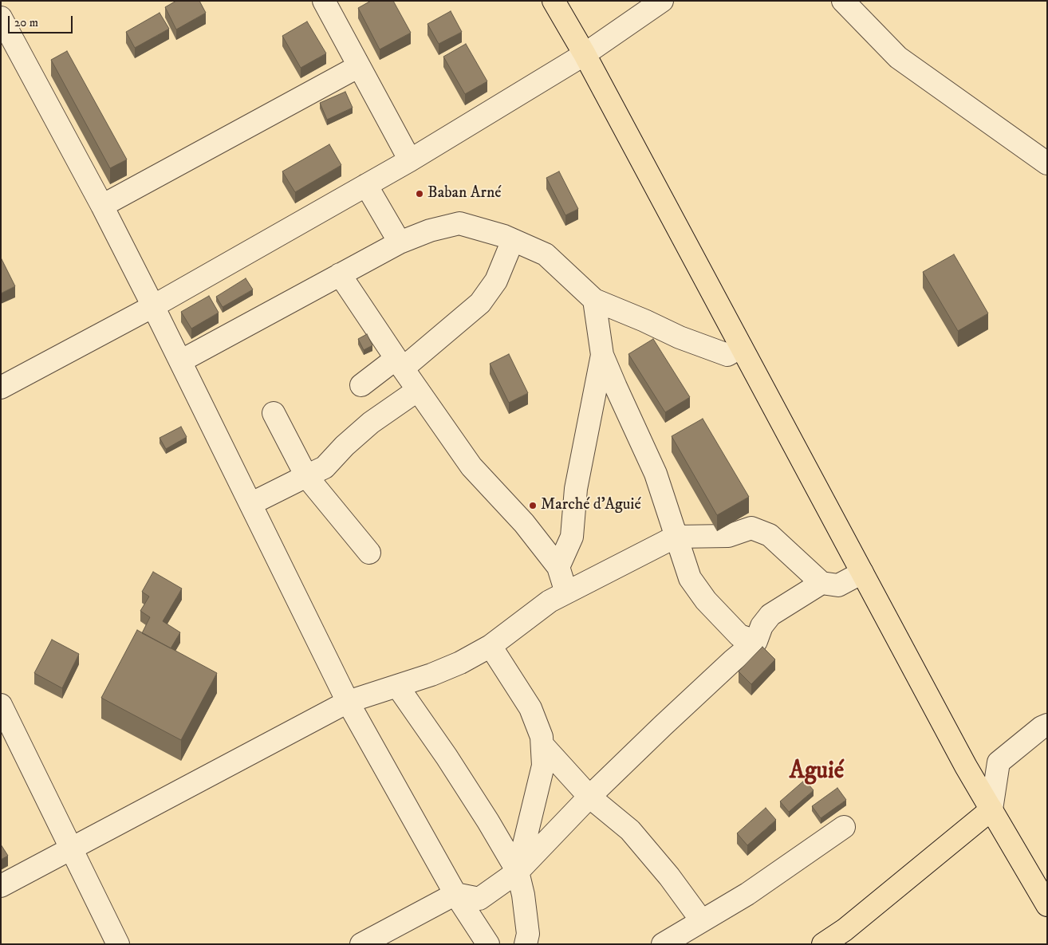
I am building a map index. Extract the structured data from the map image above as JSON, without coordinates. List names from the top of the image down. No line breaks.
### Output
{"districts":["Aguié"],"places":["Baban Arné","Marché d'Aguié"],"scale_bar":"20 m"}
